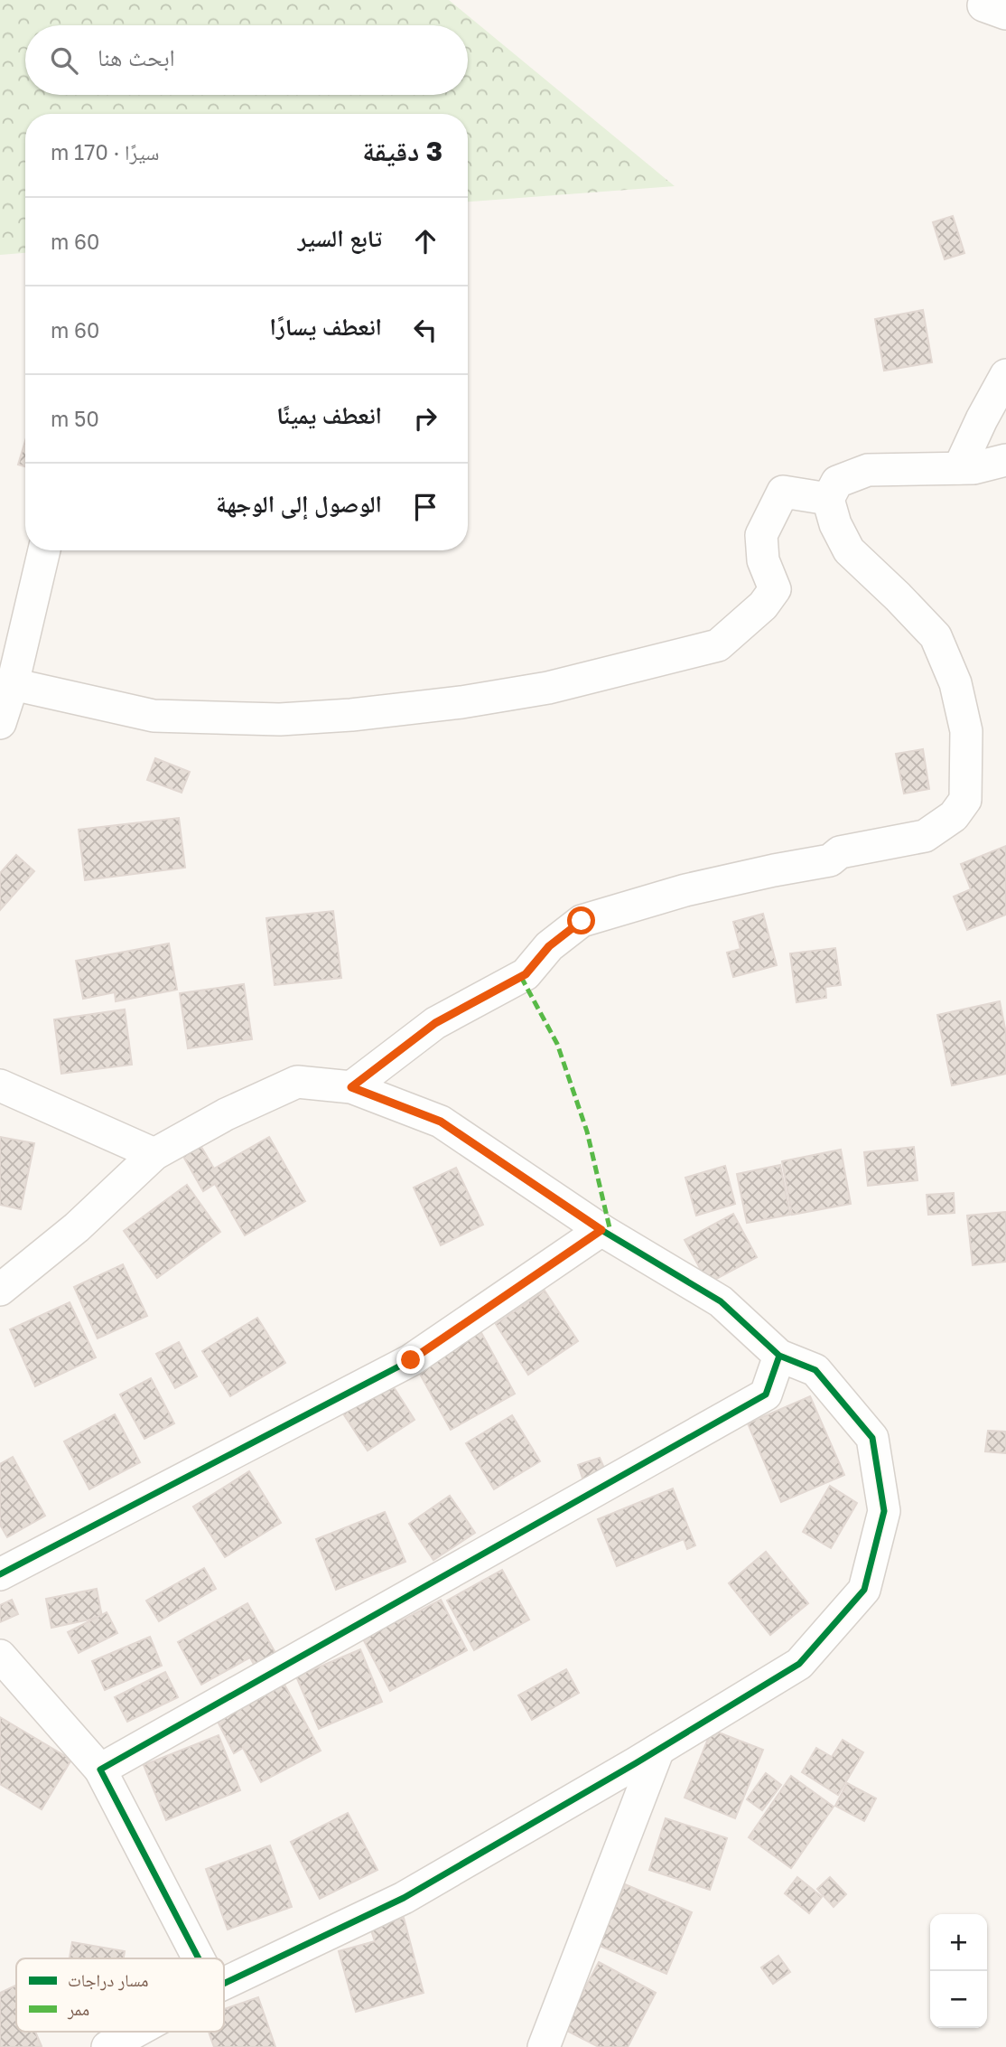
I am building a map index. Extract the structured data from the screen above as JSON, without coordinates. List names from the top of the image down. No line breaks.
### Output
{"legend":["مسار دراجات","ممر"],"page":{"search":"ابحث هنا","heading":["3 دقيقة","سيرًا · 170 m"],"list":[["تابع السير","60 m"],["انعطف يسارًا","60 m"],["انعطف يمينًا","50 m"],"الوصول إلى الوجهة"],"map_buttons":["+","−"]}}
